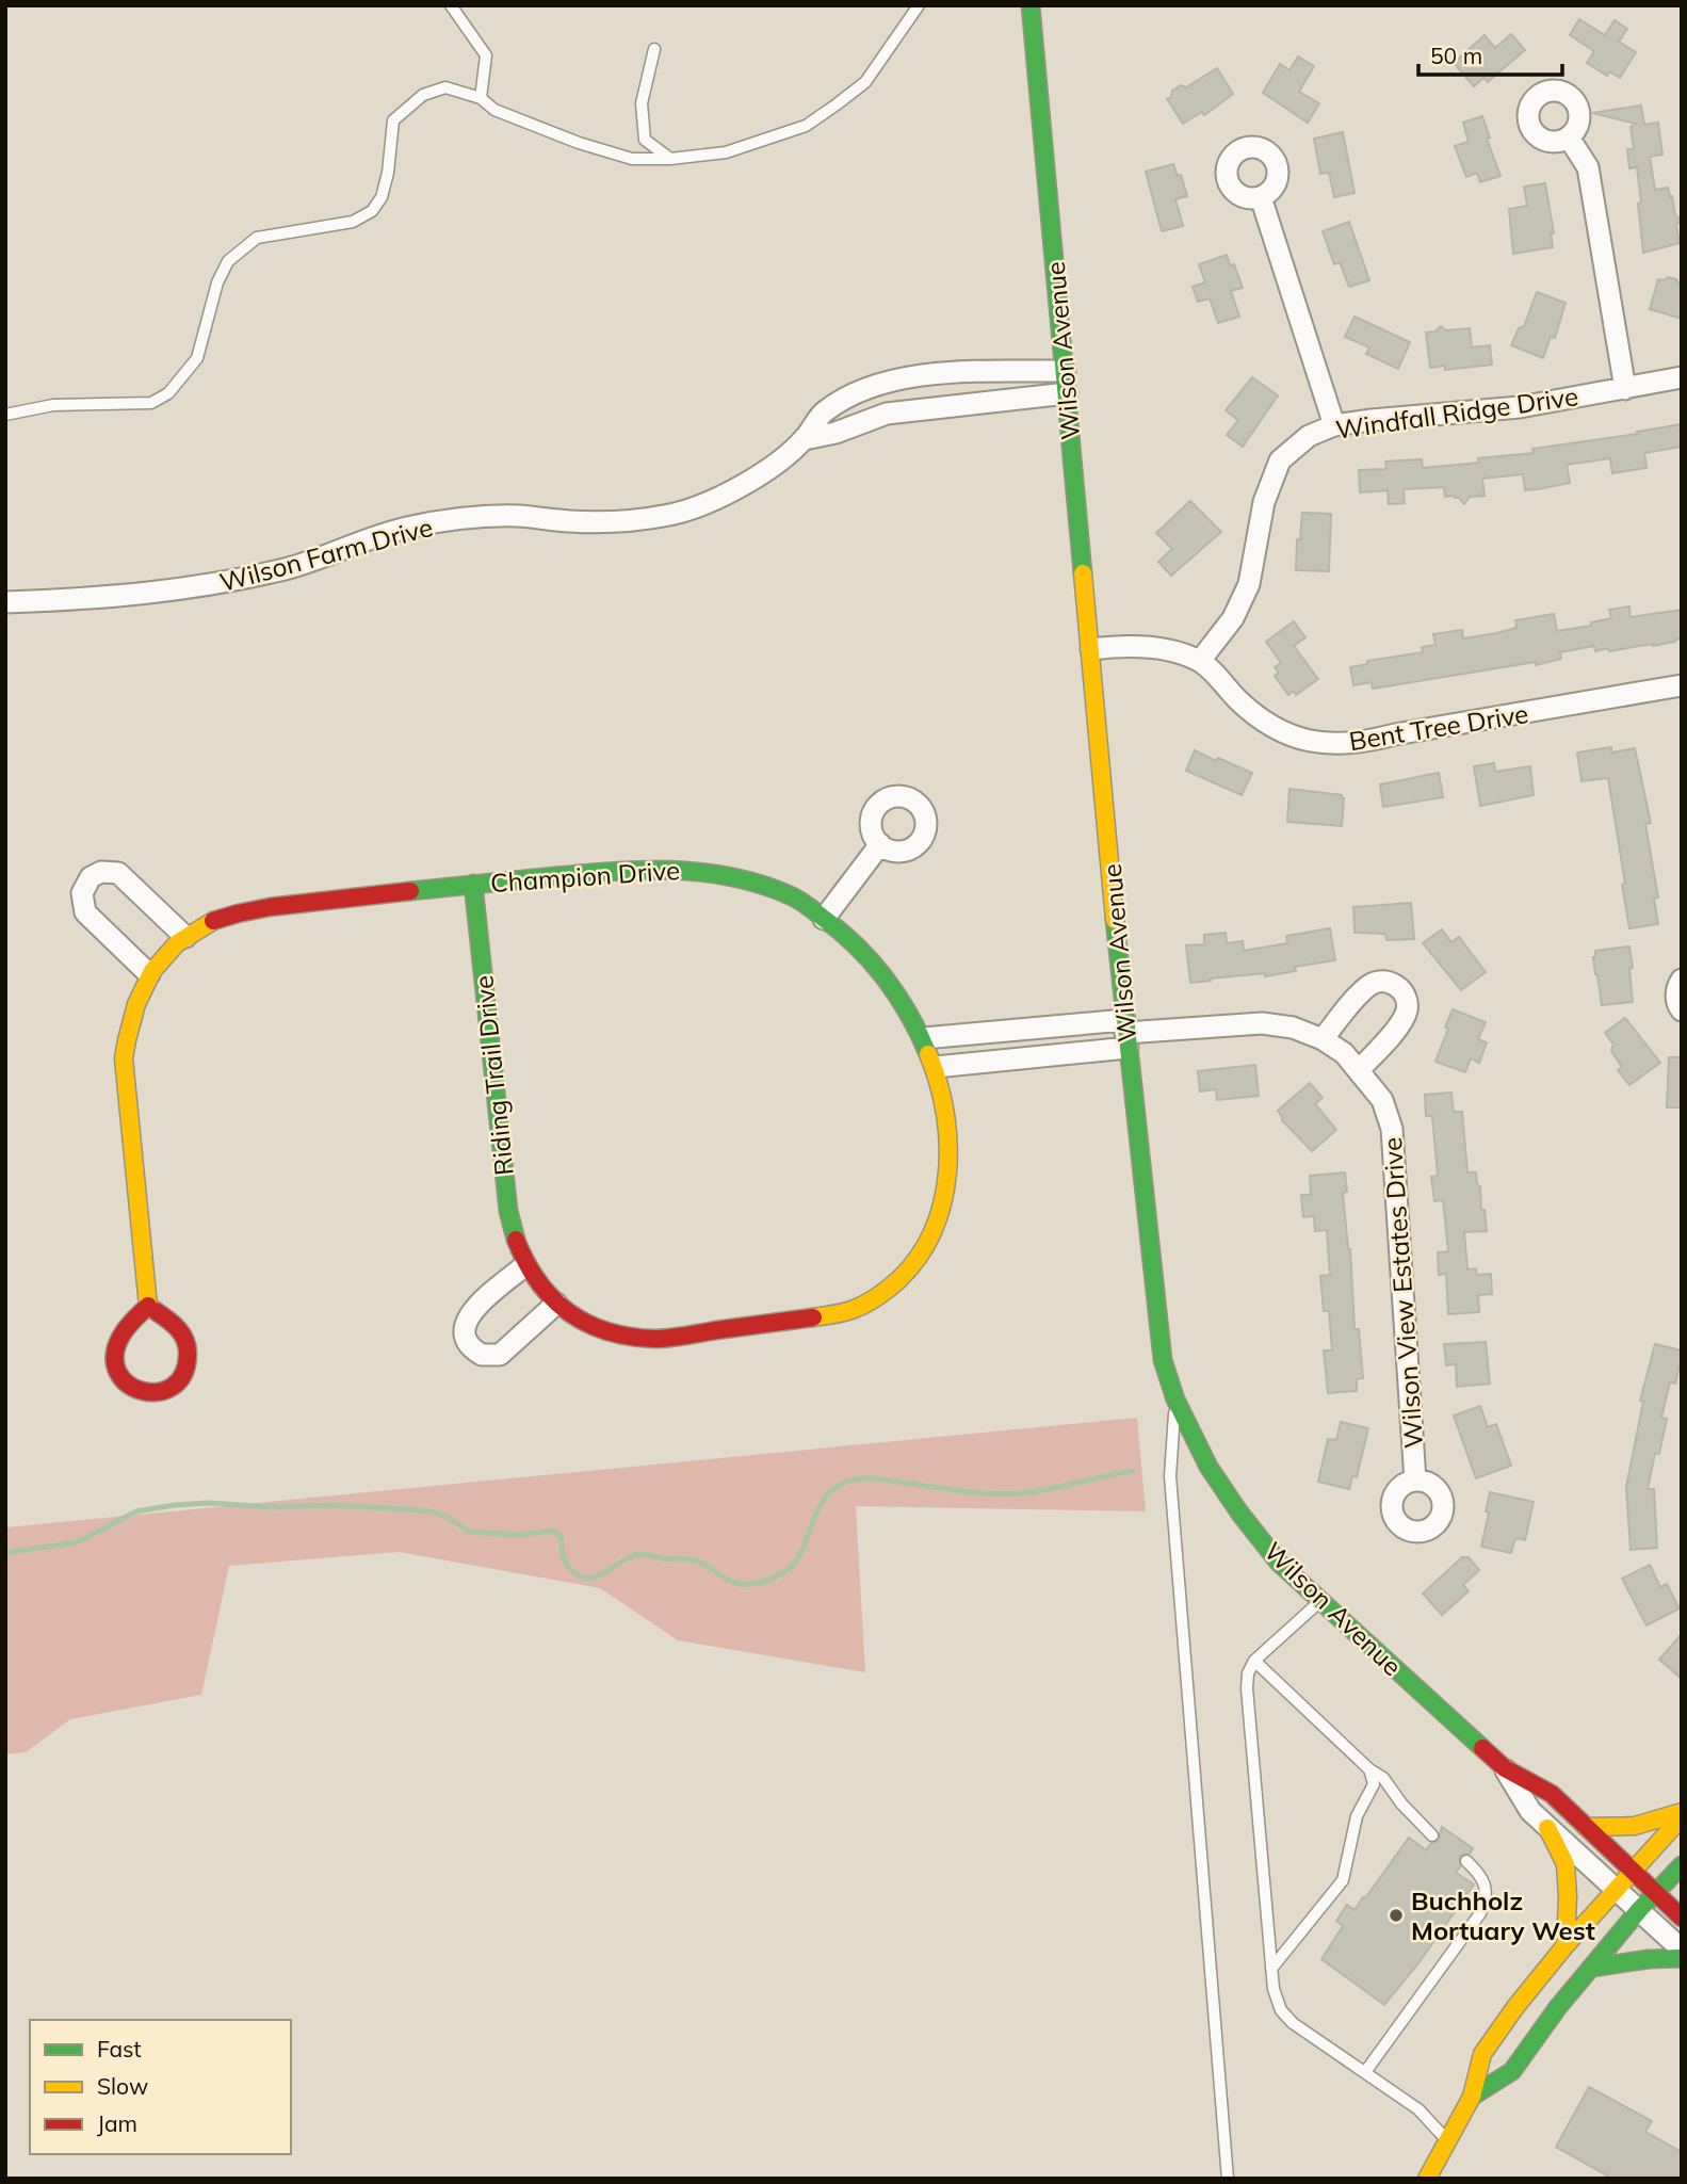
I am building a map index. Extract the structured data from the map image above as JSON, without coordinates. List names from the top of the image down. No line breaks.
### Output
{"streets":{"street":["Wilson Avenue","Windfall Ridge Drive","Wilson Farm Drive","Bent Tree Drive","Champion Drive","Riding Trail Drive","Wilson View Estates Drive"]},"crossings":[["Wilson Avenue","Wilson Farm Drive"],["Wilson Avenue","Bent Tree Drive"],["Wilson Avenue","Wilson View Estates Drive"],["Windfall Ridge Drive","Bent Tree Drive"],["Champion Drive","Riding Trail Drive"]],"places":["Buchholz Mortuary West"],"legend":["Fast","Slow","Jam"],"scale_bar":"50 m"}
